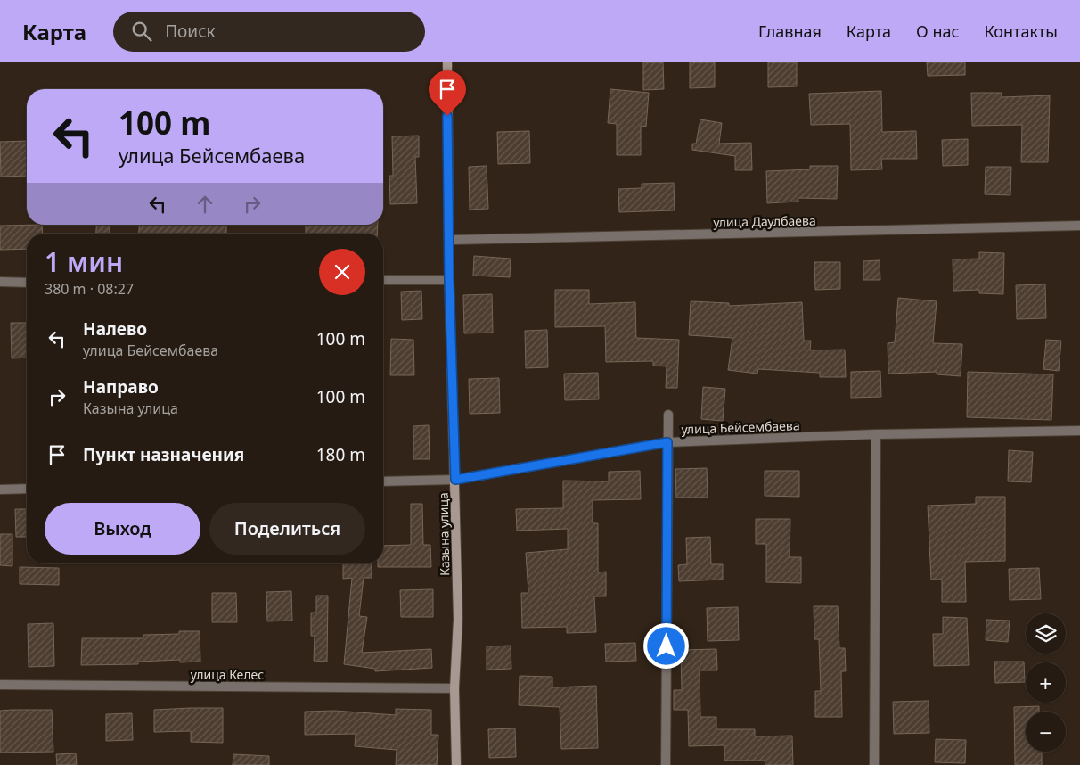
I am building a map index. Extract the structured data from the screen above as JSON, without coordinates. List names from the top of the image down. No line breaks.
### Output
{"streets":{"street":["улица Даулбаева","улица Бейсембаева","Казына улица","улица Келес"]},"crossings":[["улица Даулбаева","Казына улица"],["улица Бейсембаева","Казына улица"],["Казына улица","улица Келес"]],"page":{"header":"Карта","search":"Поиск","nav":["Главная","Карта","О нас","Контакты"],"turn":["100 m","улица Бейсембаева"],"heading":["1 мин","380 m · 08:27"],"list":[{"name":"Налево","note":"улица Бейсембаева","value":"100 m"},{"name":"Направо","note":"Казына улица","value":"100 m"},{"name":"Пункт назначения","value":"180 m"}],"buttons":["Выход","Поделиться"],"map_buttons":["+","−"]}}
